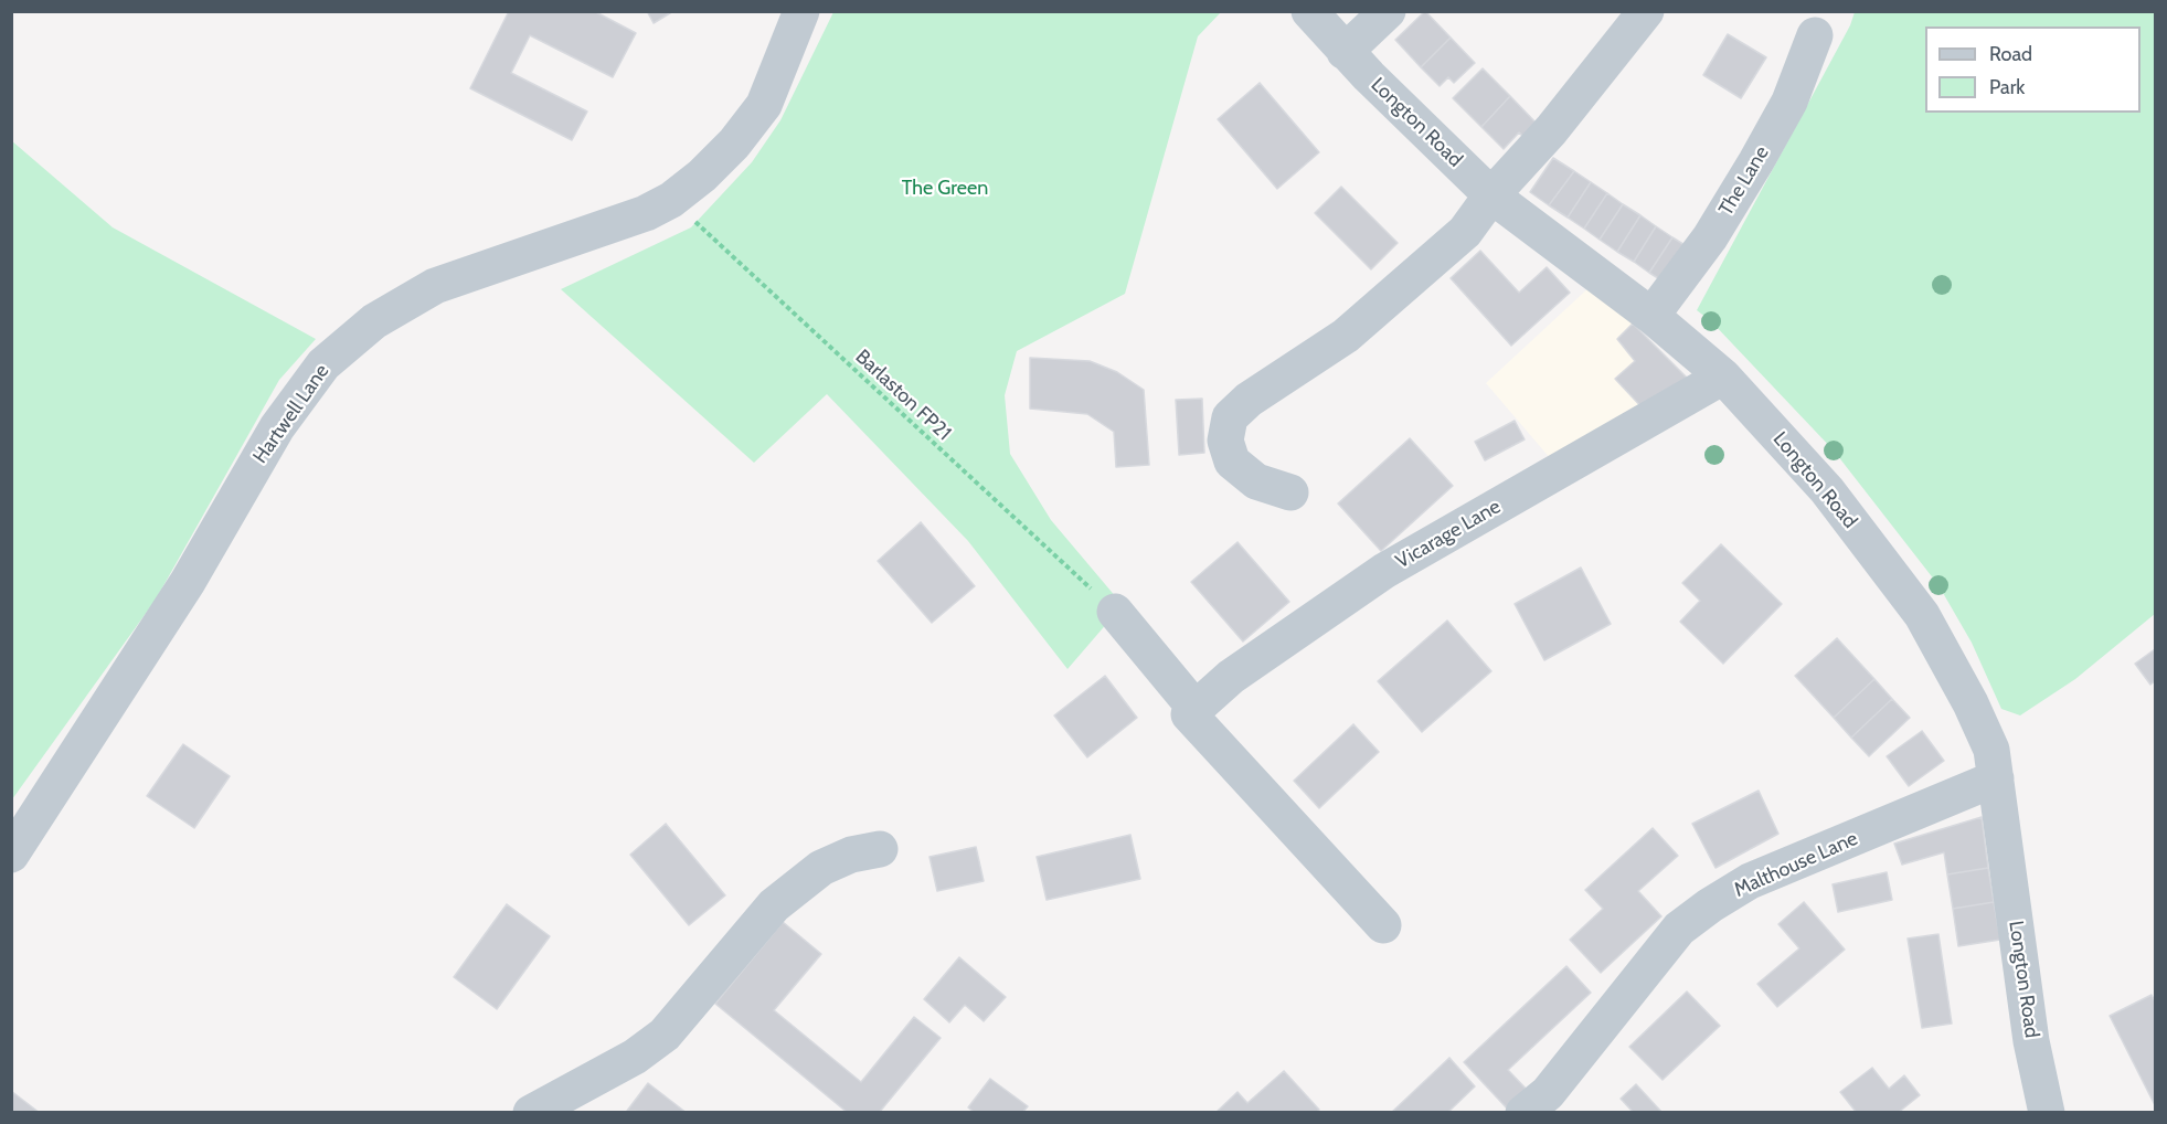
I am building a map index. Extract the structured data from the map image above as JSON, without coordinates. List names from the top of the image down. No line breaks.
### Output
{"streets":{"street":["Longton Road","The Lane","Hartwell Lane","Vicarage Lane","Malthouse Lane"],"path":["Barlaston FP21"]},"crossings":[["Longton Road","The Lane"],["Longton Road","Vicarage Lane"],["Longton Road","Malthouse Lane"],["Barlaston FP21","Hartwell Lane"]],"parks":["The Green"],"legend":["Road","Park"]}
